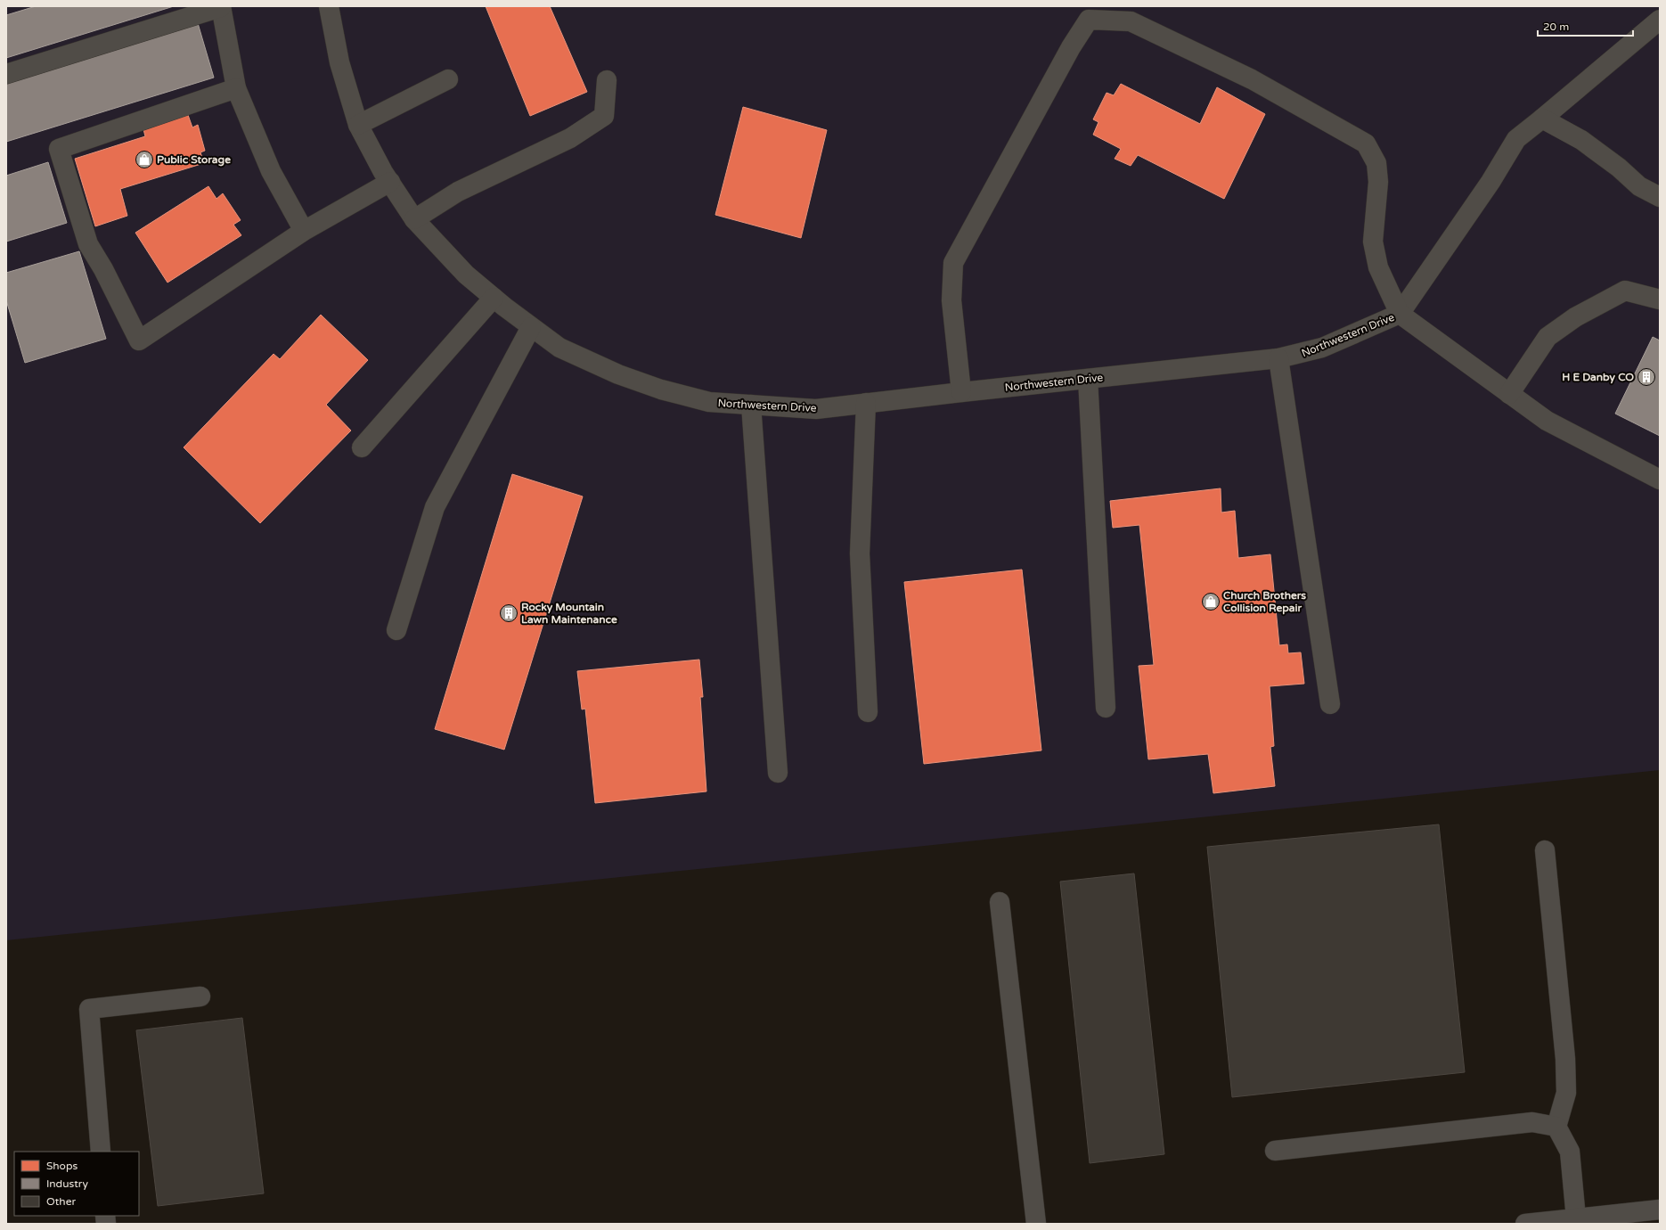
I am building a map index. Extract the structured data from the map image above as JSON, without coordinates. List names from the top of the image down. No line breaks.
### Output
{"streets":{"street":["Northwestern Drive"]},"places":{"shop":["Public Storage","Church Brothers Collision Repair"],"building":["H E Danby CO","Rocky Mountain Lawn Maintenance"]},"legend":["Shops","Industry","Other"],"scale_bar":"20 m"}
